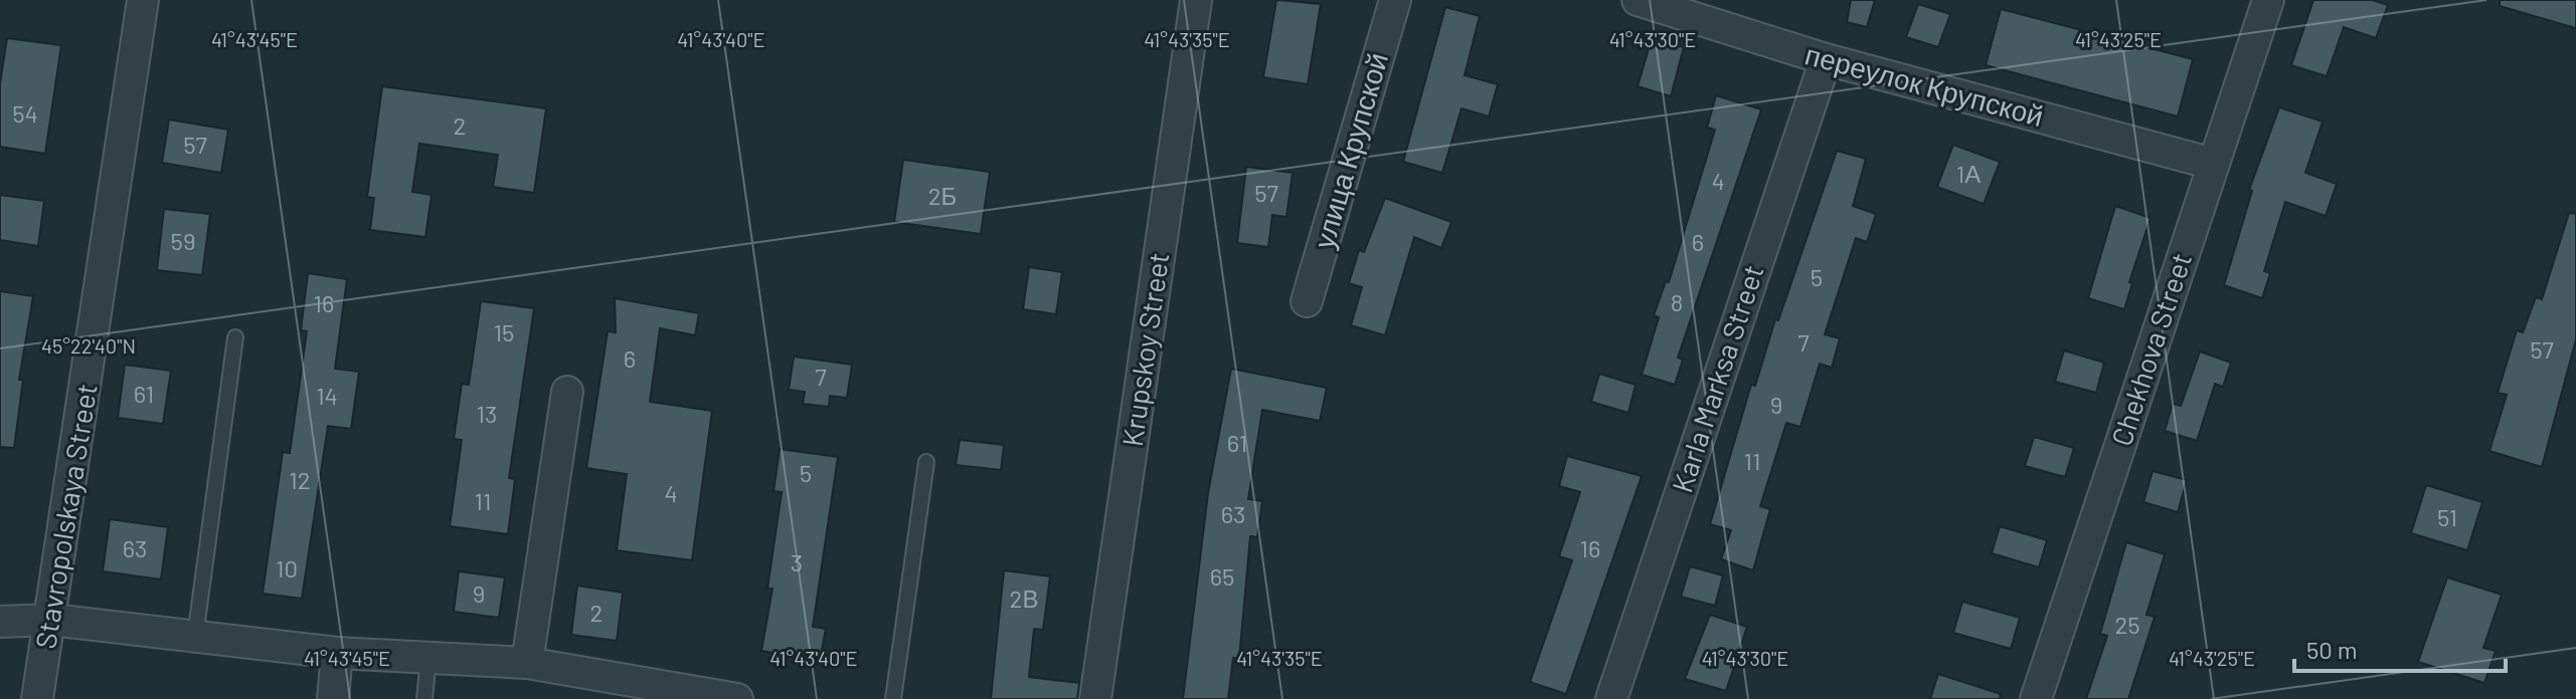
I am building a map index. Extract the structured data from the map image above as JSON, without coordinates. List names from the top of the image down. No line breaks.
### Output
{"streets":{"street":["переулок Крупской","улица Крупской","Krupskoy Street","Chekhova Street","Karla Marksa Street","Stavropolskaya Street"]},"crossings":[["переулок Крупской","Chekhova Street"],["переулок Крупской","Karla Marksa Street"]],"house_numbers":["54","2","57","1А","4","57","2Б","59","6","5","8","16","15","7","57","6","7","61","14","9","13","61","11","5","12","4","11","63","51","63","16","3","10","65","9","2В","2","25"],"scale_bar":"50 m","coordinates":["41°43'45\"E","41°43'40\"E","41°43'35\"E","41°43'30\"E","41°43'25\"E","45°22'40\"N"]}
